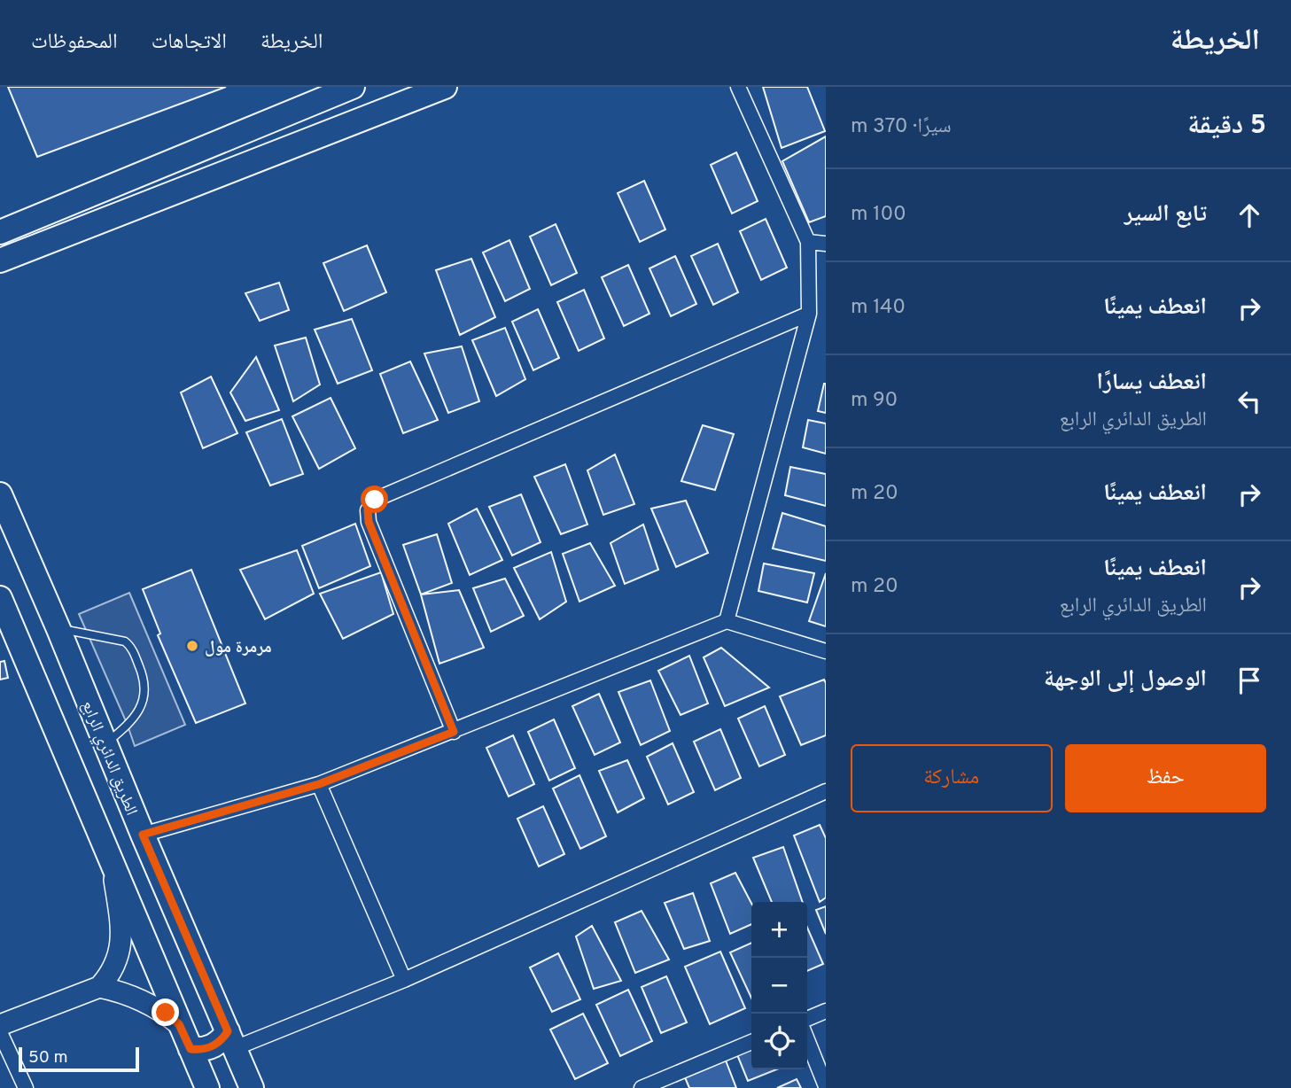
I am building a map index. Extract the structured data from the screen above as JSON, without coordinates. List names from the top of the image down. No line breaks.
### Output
{"streets":{"main road":["الطريق الدائري الرابع"]},"places":["مرمرة مول"],"scale_bar":"50 m","page":{"header":"الخريطة","nav":["الخريطة","الاتجاهات","المحفوظات"],"heading":["5 دقيقة","سيرًا · 370 m"],"list":[["تابع السير","100 m"],["انعطف يمينًا","140 m"],["انعطف يسارًا","الطريق الدائري الرابع","90 m"],["انعطف يمينًا","20 m"],["انعطف يمينًا","الطريق الدائري الرابع","20 m"],"الوصول إلى الوجهة"],"buttons":["حفظ","مشاركة"],"map_buttons":["+","−"],"scale":"50 m"}}
